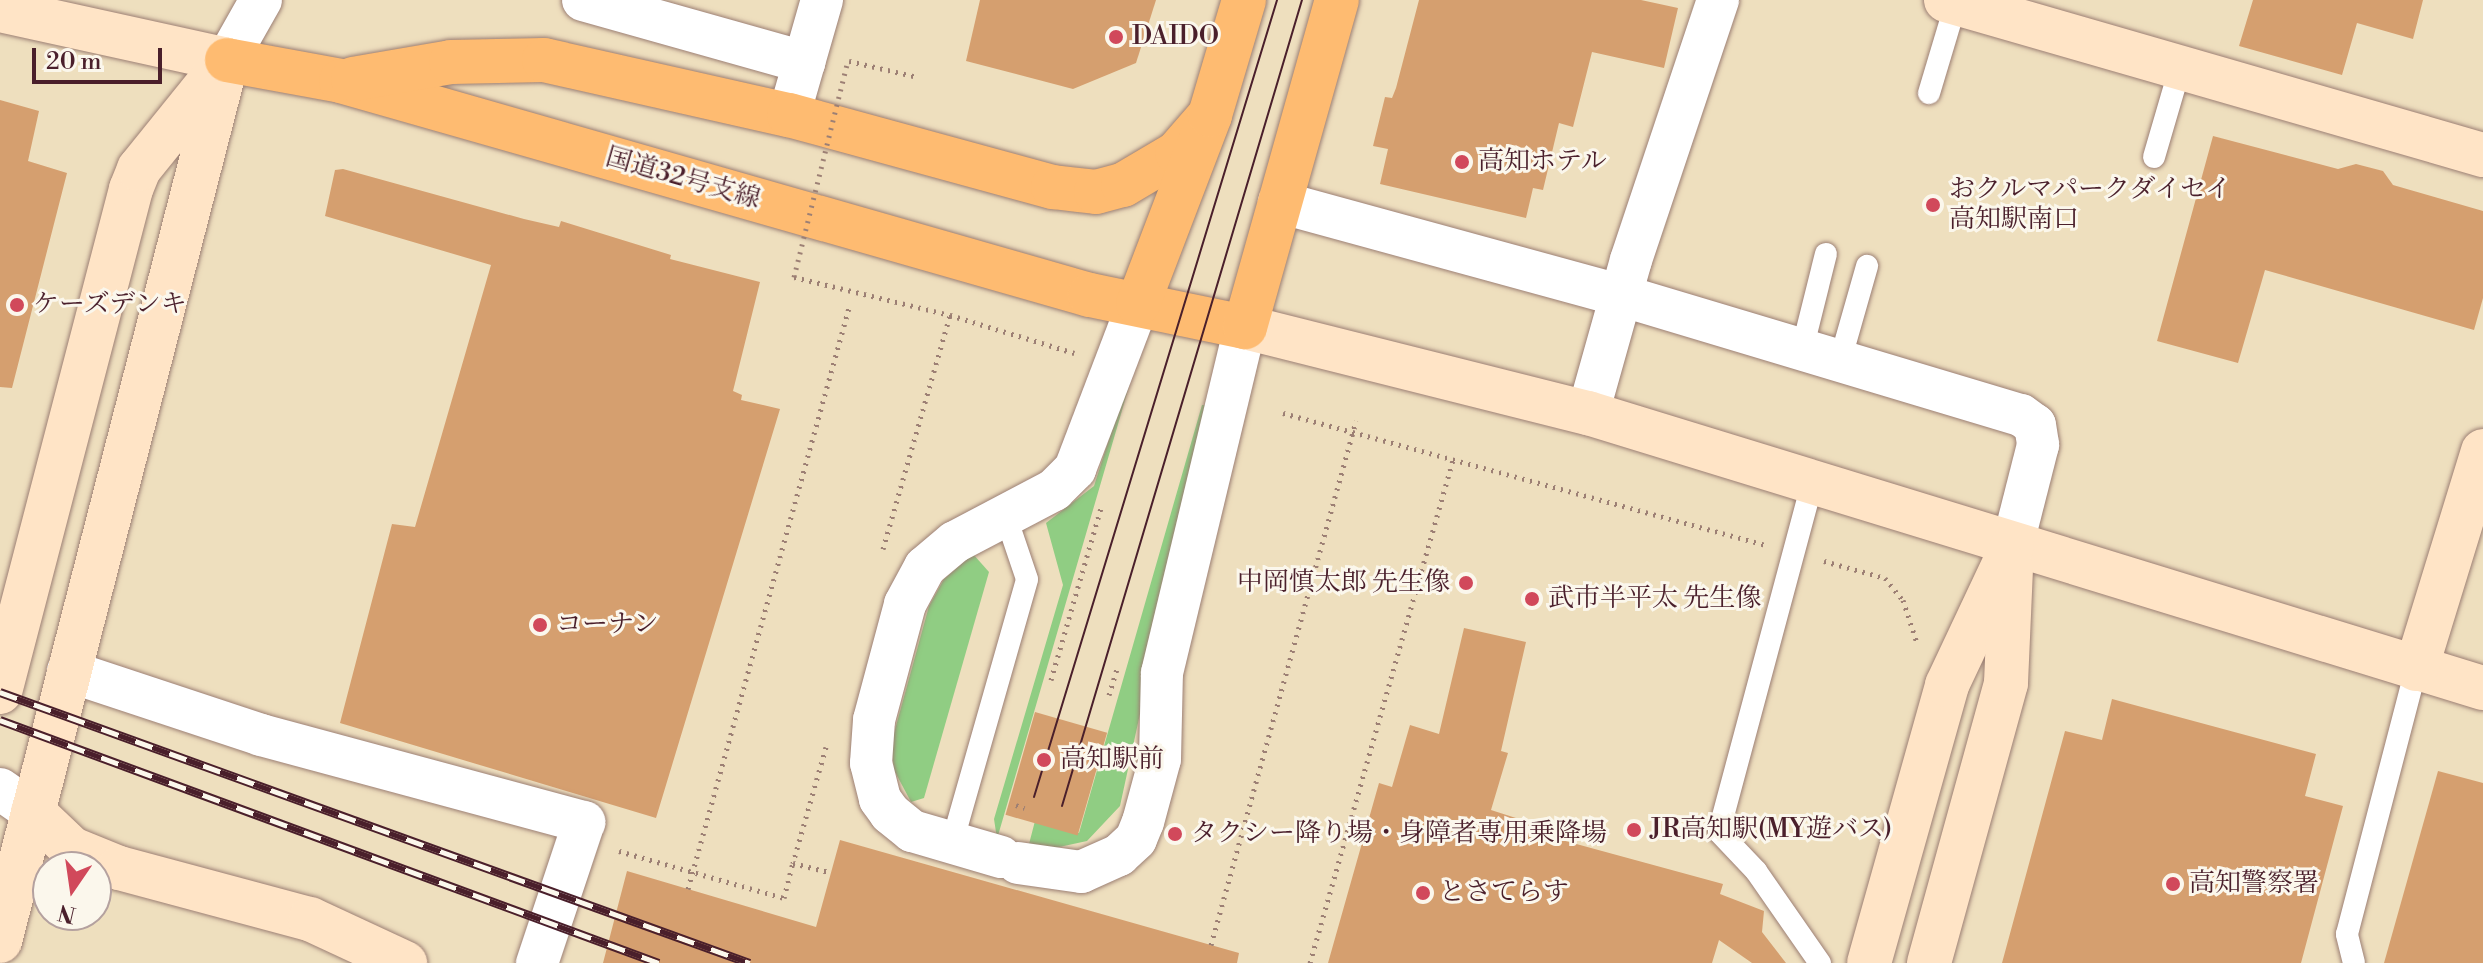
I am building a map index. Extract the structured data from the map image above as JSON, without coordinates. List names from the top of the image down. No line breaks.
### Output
{"streets":{"highway":["国道32号支線"]},"places":["DAIDO","高知ホテル","おクルマパークダイセイ 高知駅南口","ケーズデンキ","中岡慎太郎 先生像","武市半平太 先生像","コーナン","高知駅前","JR高知駅(MY遊バス)","タクシー降り場・身障者専用乗降場","高知警察署","とさてらす"],"scale_bar":"20 m","north":"bottom"}
